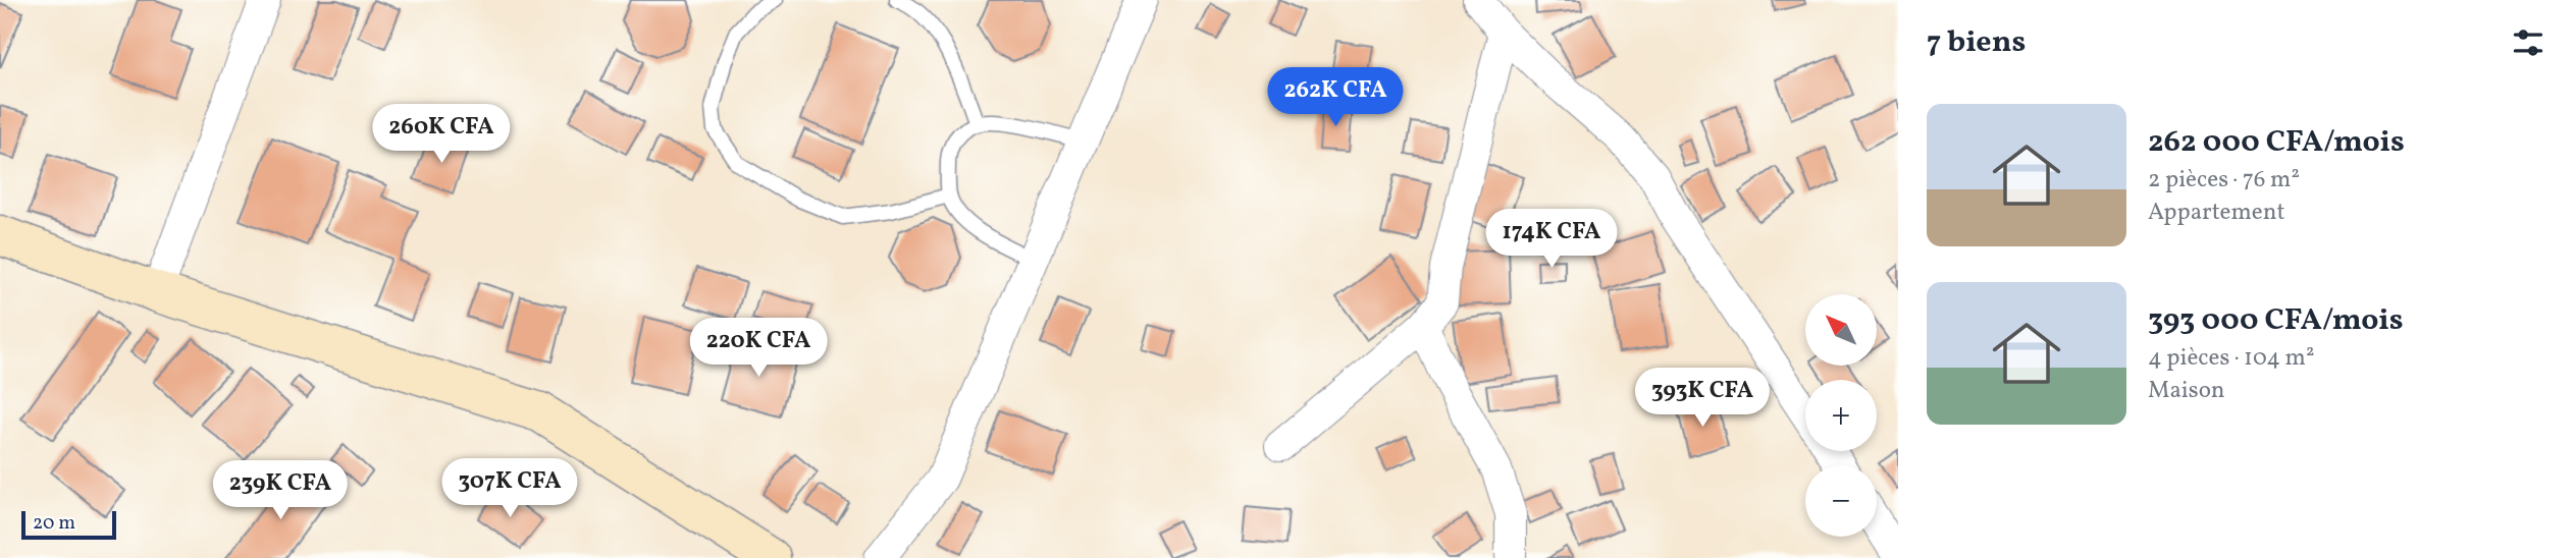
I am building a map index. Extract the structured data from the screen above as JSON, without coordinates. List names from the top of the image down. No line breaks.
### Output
{"scale_bar":"20 m","north":"top left","page":{"heading":"7 biens","price":["262K CFA","260K CFA","174K CFA","220K CFA","393K CFA","307K CFA","239K CFA"],"list":[{"name":"262 000 CFA/mois","note":"2 pièces · 76 m² · Appartement"},{"name":"393 000 CFA/mois","note":"4 pièces · 104 m² · Maison"}],"map_buttons":["+","−"],"scale":"20 m"}}
